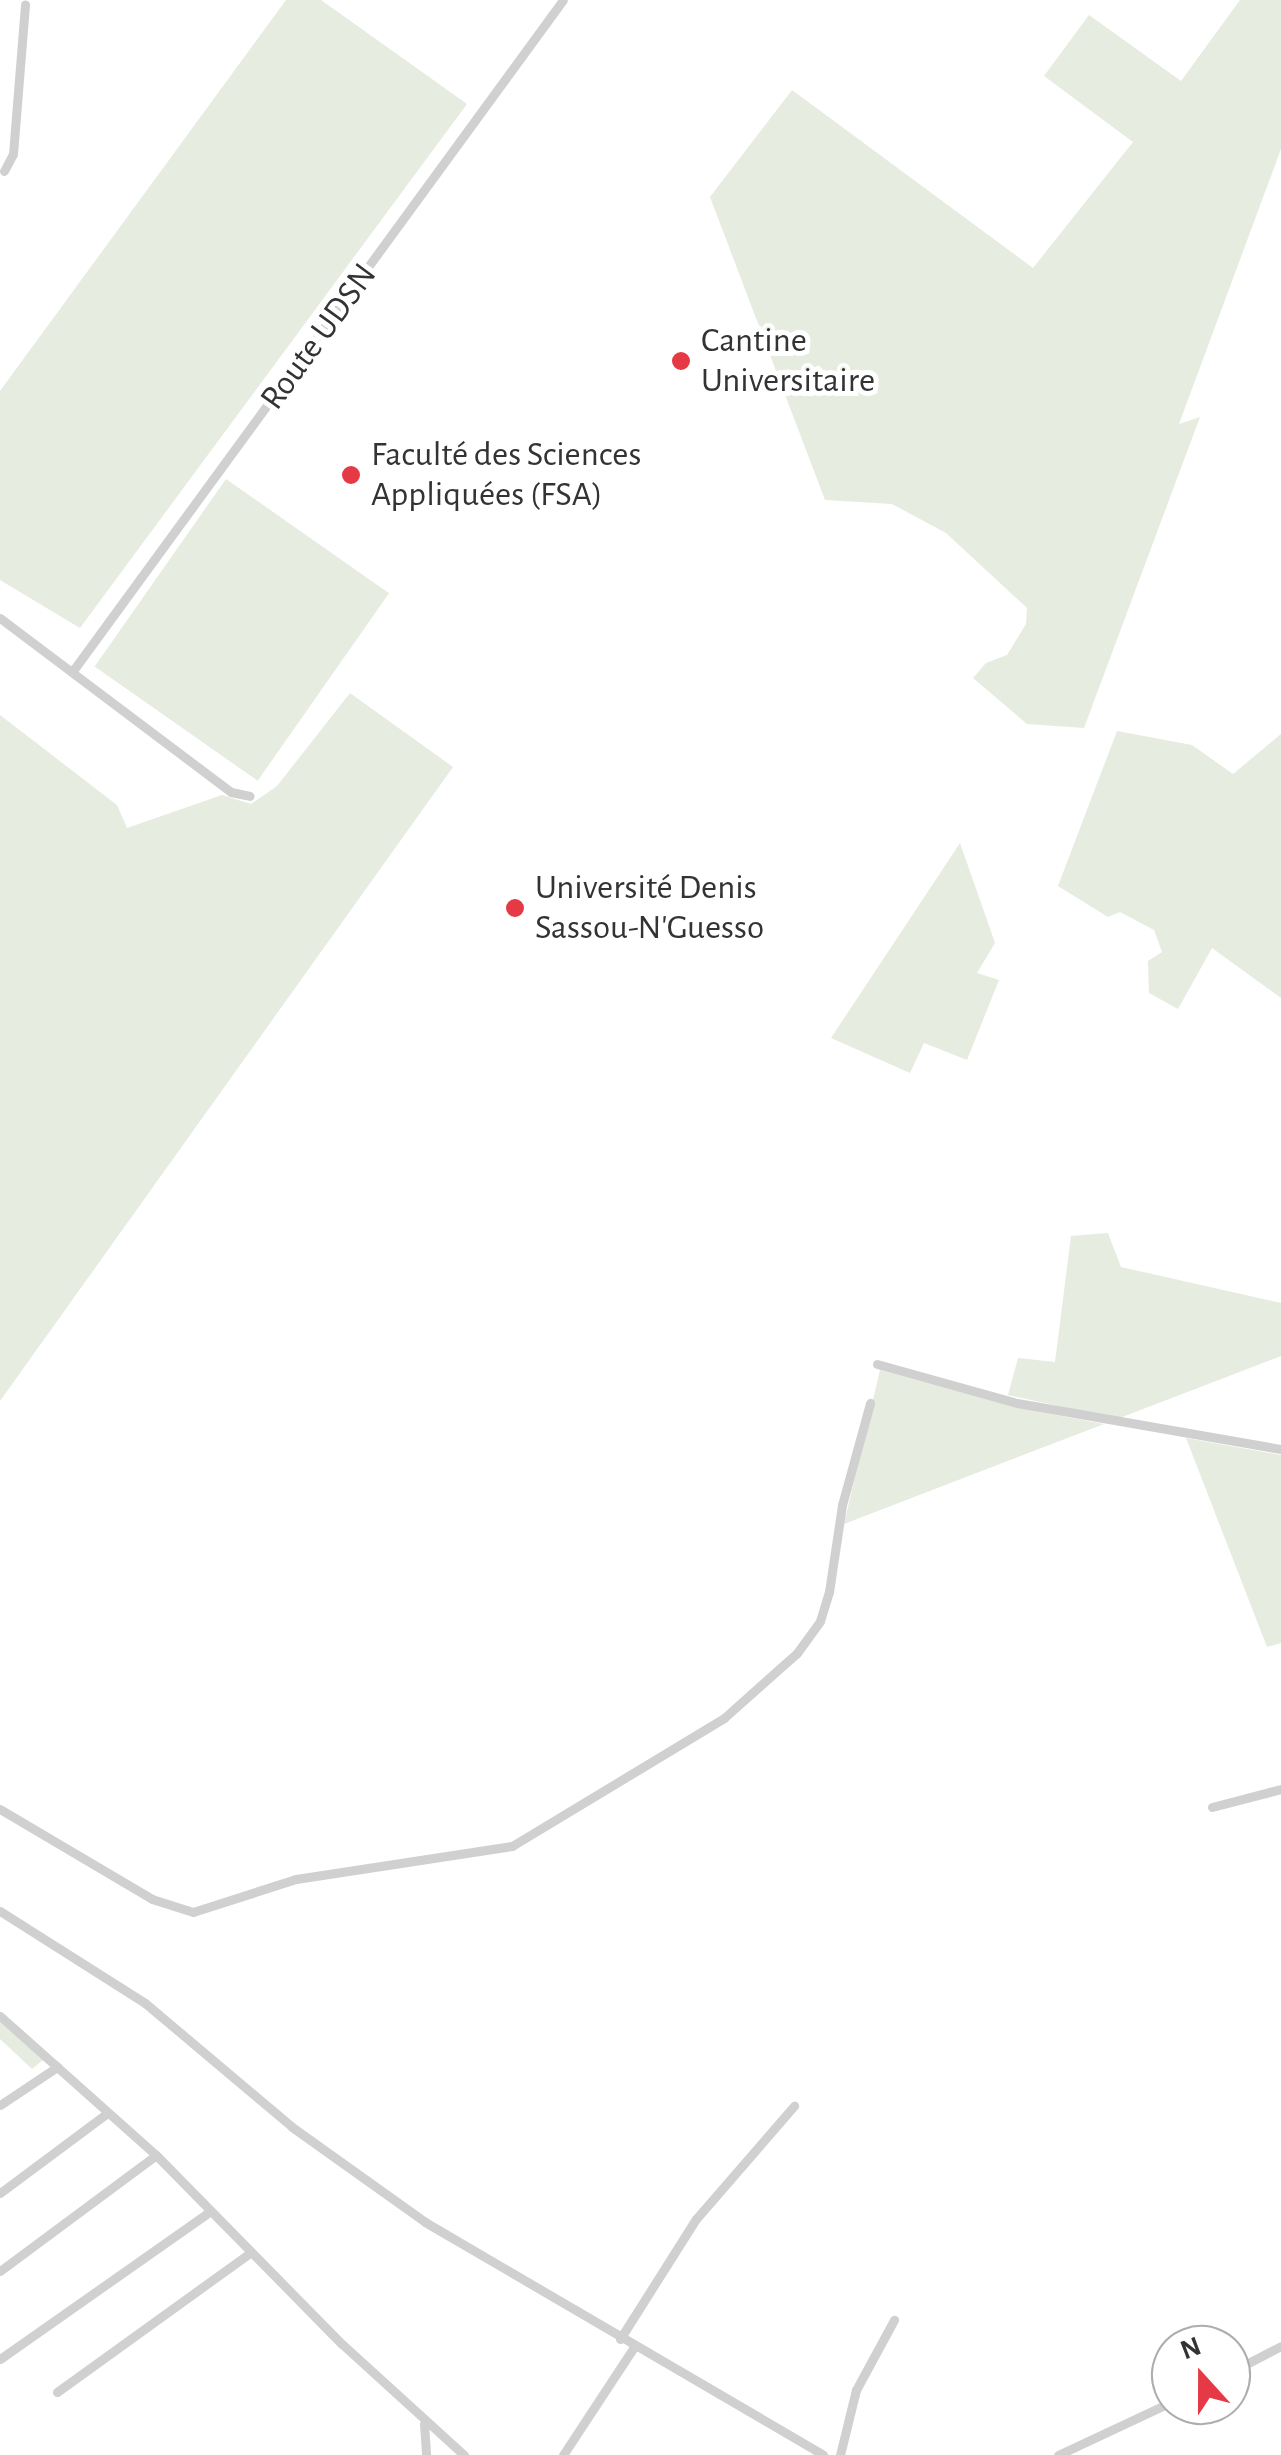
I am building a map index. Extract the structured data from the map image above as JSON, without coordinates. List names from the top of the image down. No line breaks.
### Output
{"streets":{"street":["Route UDSN"]},"places":["Cantine Universitaire","Faculté des Sciences Appliquées (FSA)","Université Denis Sassou-N'Guesso"],"north":"top"}
